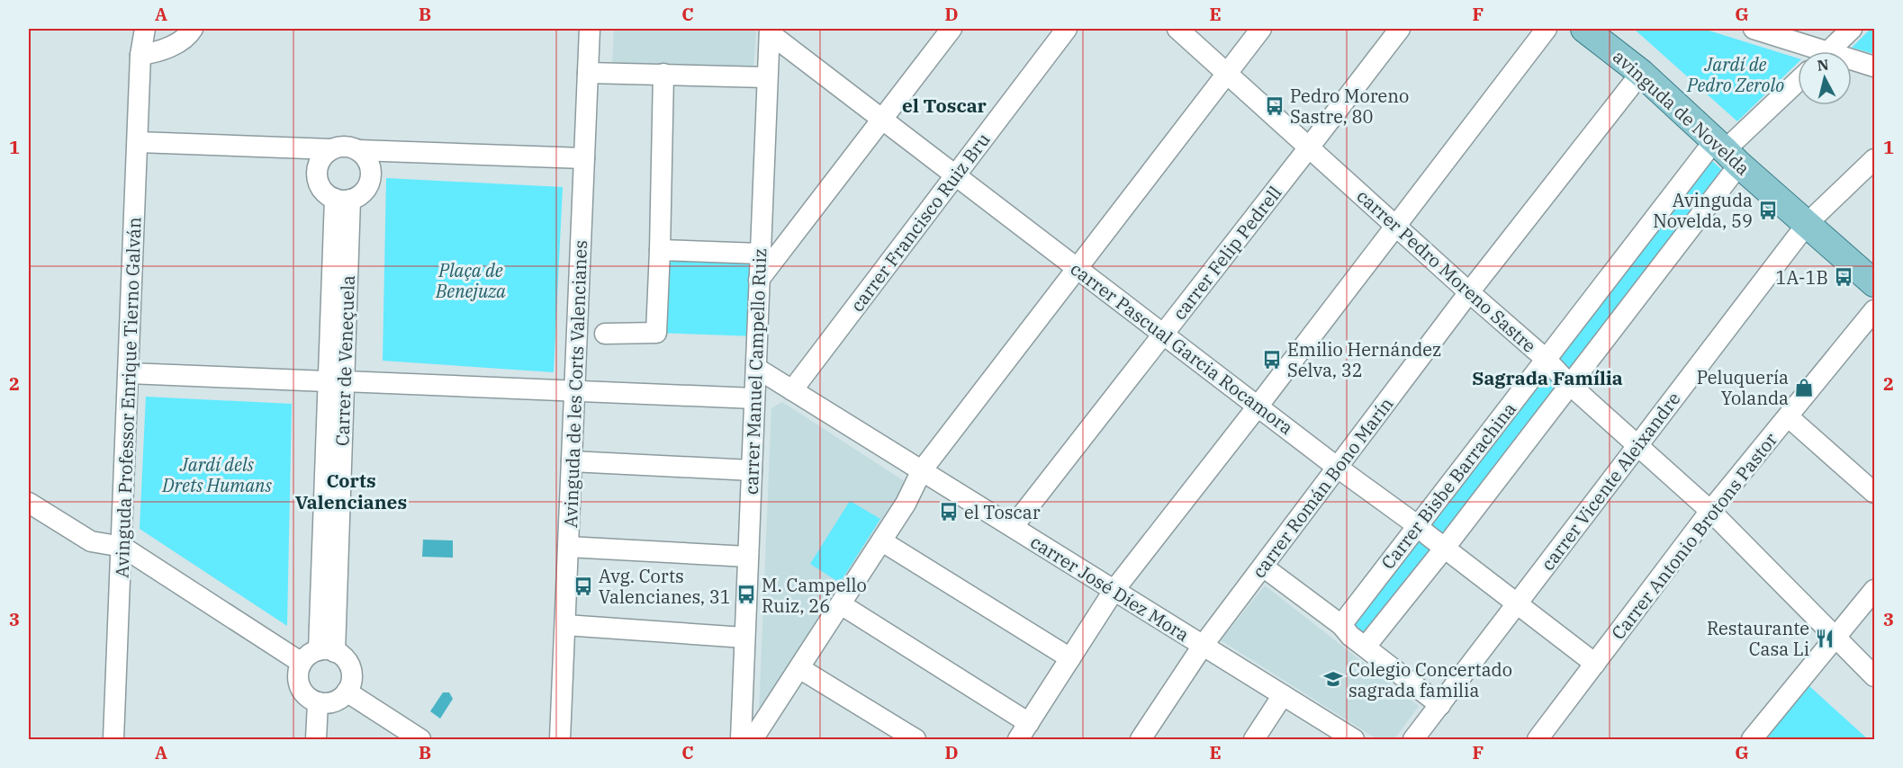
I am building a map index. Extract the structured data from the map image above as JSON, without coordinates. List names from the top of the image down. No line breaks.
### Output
{"streets":{"main road":["avinguda de Novelda"],"street":["carrer Francisco Ruiz Bru","carrer Felip Pedrell","carrer Pedro Moreno Sastre","carrer Pascual Garcia Rocamora","Carrer de Veneçuela","carrer Manuel Campello Ruiz","Avinguda de les Corts Valencianes","Avinguda Professor Enrique Tierno Galván","carrer Vicente Aleixandre","Carrer Bisbe Barrachina","carrer Román Bono Marín","Carrer Antonio Brotons Pastor","carrer José Díez Mora"]},"crossings":[["avinguda de Novelda","carrer Vicente Aleixandre"],["avinguda de Novelda","Carrer Bisbe Barrachina"],["avinguda de Novelda","carrer Román Bono Marín"],["carrer Francisco Ruiz Bru","carrer Pascual Garcia Rocamora"],["carrer Francisco Ruiz Bru","carrer José Díez Mora"],["carrer Felip Pedrell","carrer Pedro Moreno Sastre"],["carrer Felip Pedrell","carrer Pascual Garcia Rocamora"],["carrer Felip Pedrell","carrer José Díez Mora"],["carrer Pedro Moreno Sastre","carrer Vicente Aleixandre"],["carrer Pedro Moreno Sastre","Carrer Bisbe Barrachina"],["carrer Pedro Moreno Sastre","carrer Román Bono Marín"],["carrer Pedro Moreno Sastre","Carrer Antonio Brotons Pastor"],["carrer Pascual Garcia Rocamora","carrer Manuel Campello Ruiz"],["carrer Pascual Garcia Rocamora","carrer Vicente Aleixandre"],["carrer Pascual Garcia Rocamora","Carrer Bisbe Barrachina"],["carrer Pascual Garcia Rocamora","carrer Román Bono Marín"],["carrer Pascual Garcia Rocamora","Carrer Antonio Brotons Pastor"],["carrer Manuel Campello Ruiz","carrer José Díez Mora"],["carrer Román Bono Marín","carrer José Díez Mora"]],"districts":["el Toscar","Sagrada Família","Corts Valencianes"],"parks":["Jardí de Pedro Zerolo","Plaça de Benejuza","Jardí dels Drets Humans"],"places":{"bus stop":["Pedro Moreno Sastre, 80","Avinguda Novelda, 59","1A-1B","Emilio Hernández Selva, 32","el Toscar","Avg. Corts Valencianes, 31","M. Campello Ruiz, 26"],"shop":["Peluquería Yolanda"],"restaurant":["Restaurante Casa Li"],"school or university":["Colegio Concertado sagrada familia"]},"north":"top","grid":{"columns":["A","B","C","D","E","F","G"],"rows":["1","2","3"]}}
